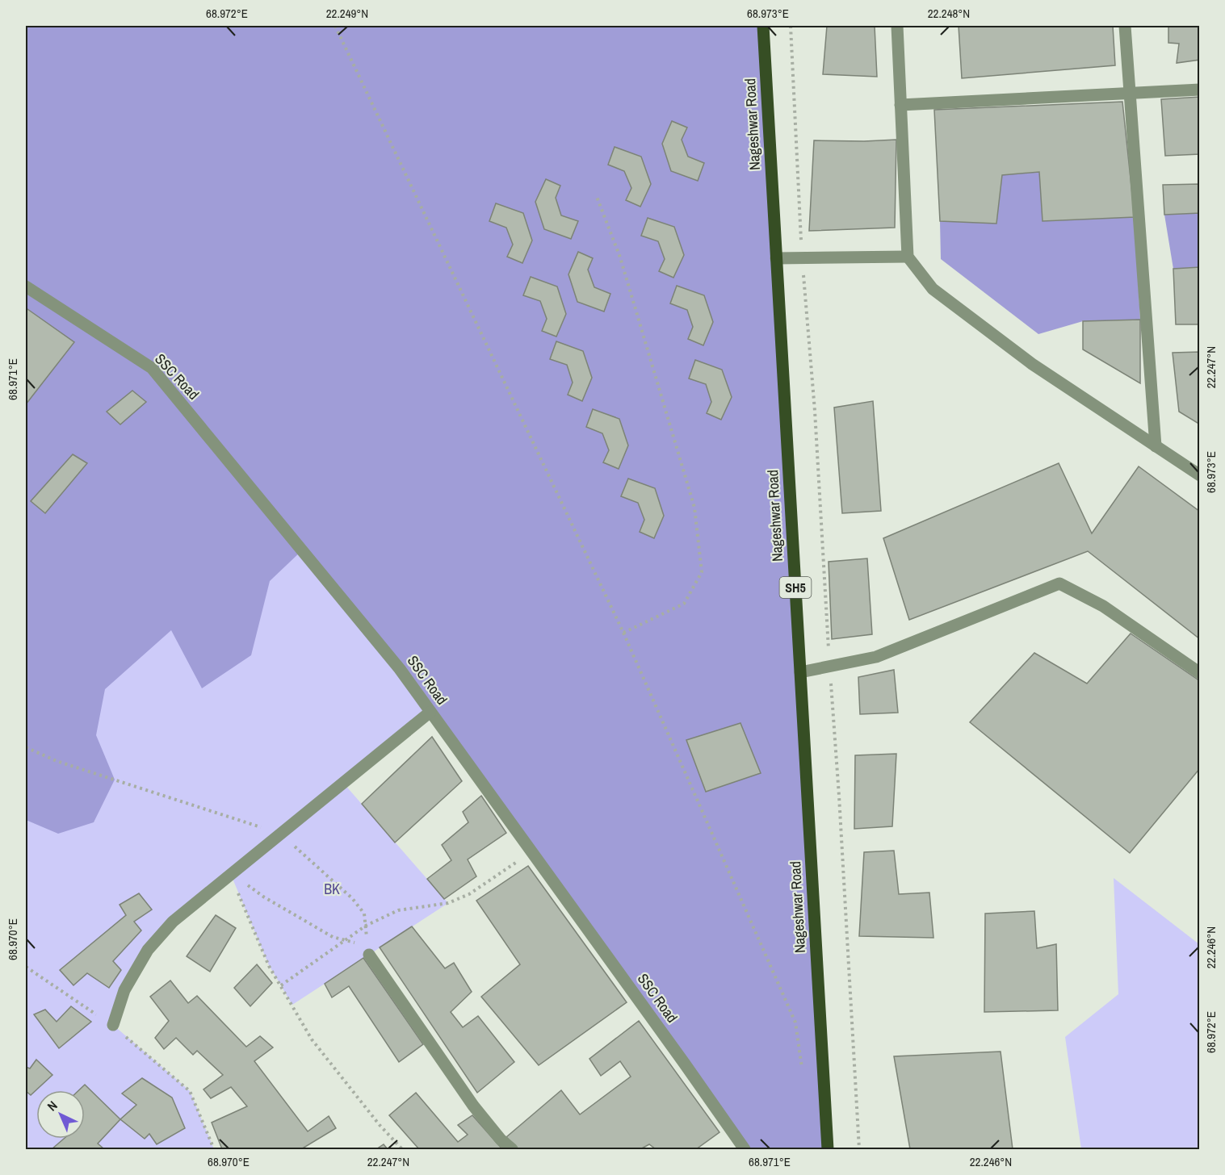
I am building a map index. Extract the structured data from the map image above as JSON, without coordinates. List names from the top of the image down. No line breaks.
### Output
{"streets":{"main road":["Nageshwar Road","SH5"],"street":["SSC Road"]},"parks":["BK"],"north":"top left","coordinates":["68.972°E","22.249°N","68.973°E","22.248°N","22.247°N","68.971°E","68.970°E","22.246°N"]}
